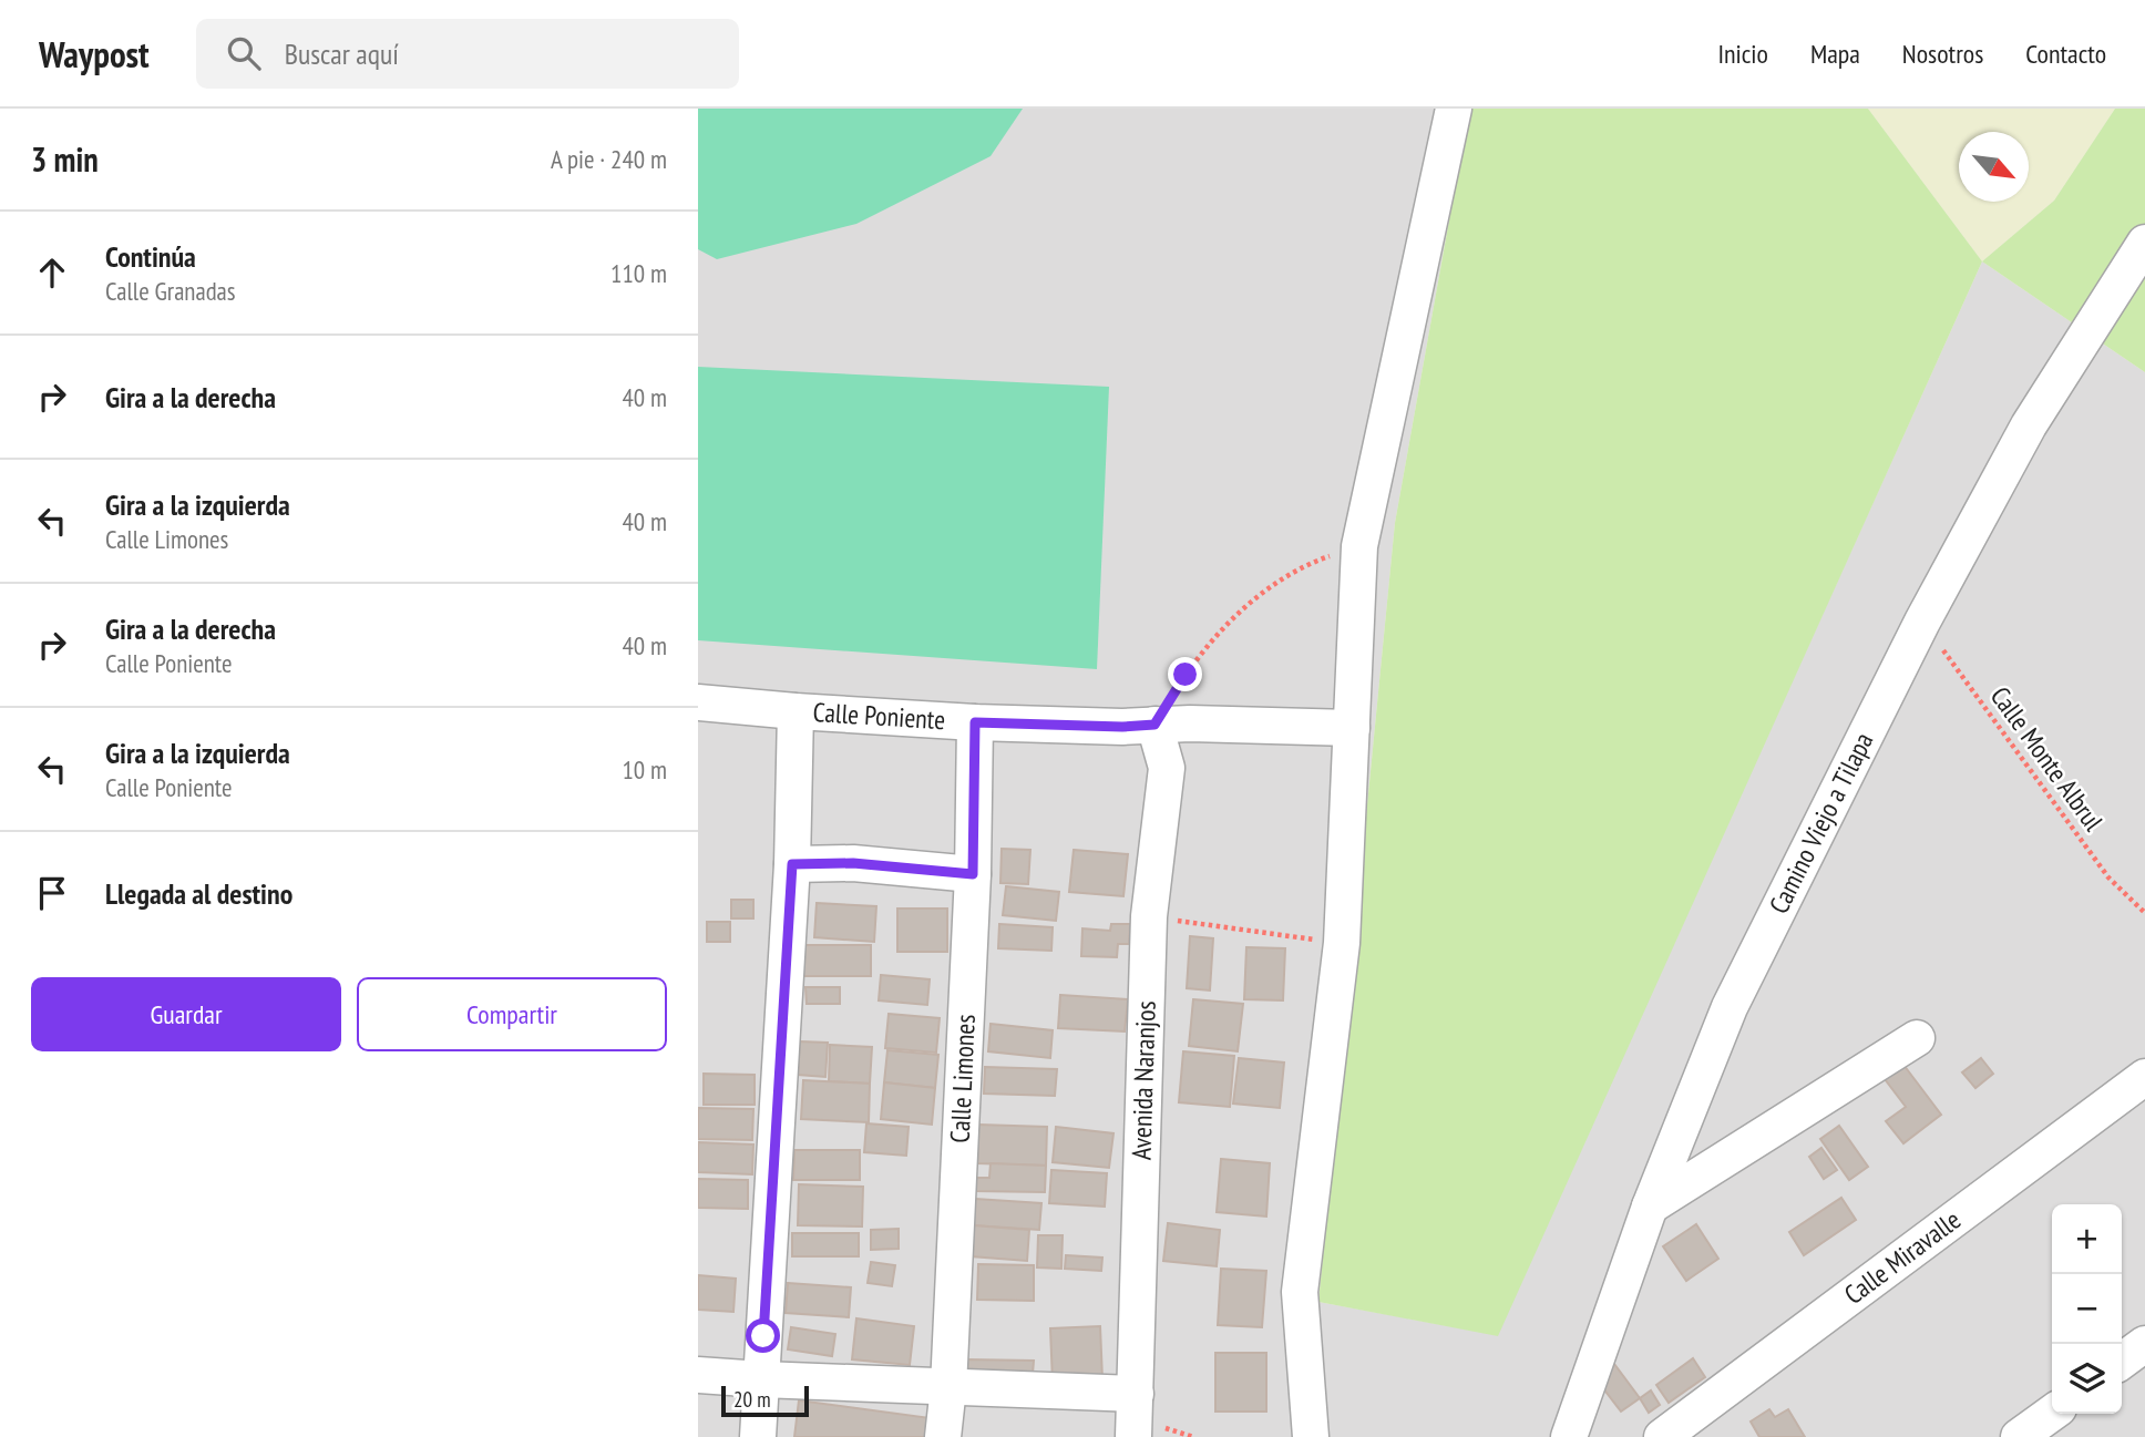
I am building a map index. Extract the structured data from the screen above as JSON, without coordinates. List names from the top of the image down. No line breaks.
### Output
{"streets":{"street":["Calle Poniente","Camino Viejo a Tilapa","Calle Limones","Avenida Naranjos","Calle Miravalle"],"path":["Calle Monte Albrul"]},"crossings":[["Calle Poniente","Calle Limones"],["Calle Poniente","Avenida Naranjos"],["Calle Monte Albrul","Camino Viejo a Tilapa"]],"scale_bar":"20 m","north":"bottom right","page":{"header":"Waypost","search":"Buscar aquí","nav":["Inicio","Mapa","Nosotros","Contacto"],"heading":["3 min","A pie · 240 m"],"list":[["Continúa","Calle Granadas","110 m"],["Gira a la derecha","40 m"],["Gira a la izquierda","Calle Limones","40 m"],["Gira a la derecha","Calle Poniente","40 m"],["Gira a la izquierda","Calle Poniente","10 m"],"Llegada al destino"],"buttons":["Guardar","Compartir"],"map_buttons":["+","−"],"scale":"20 m"}}
